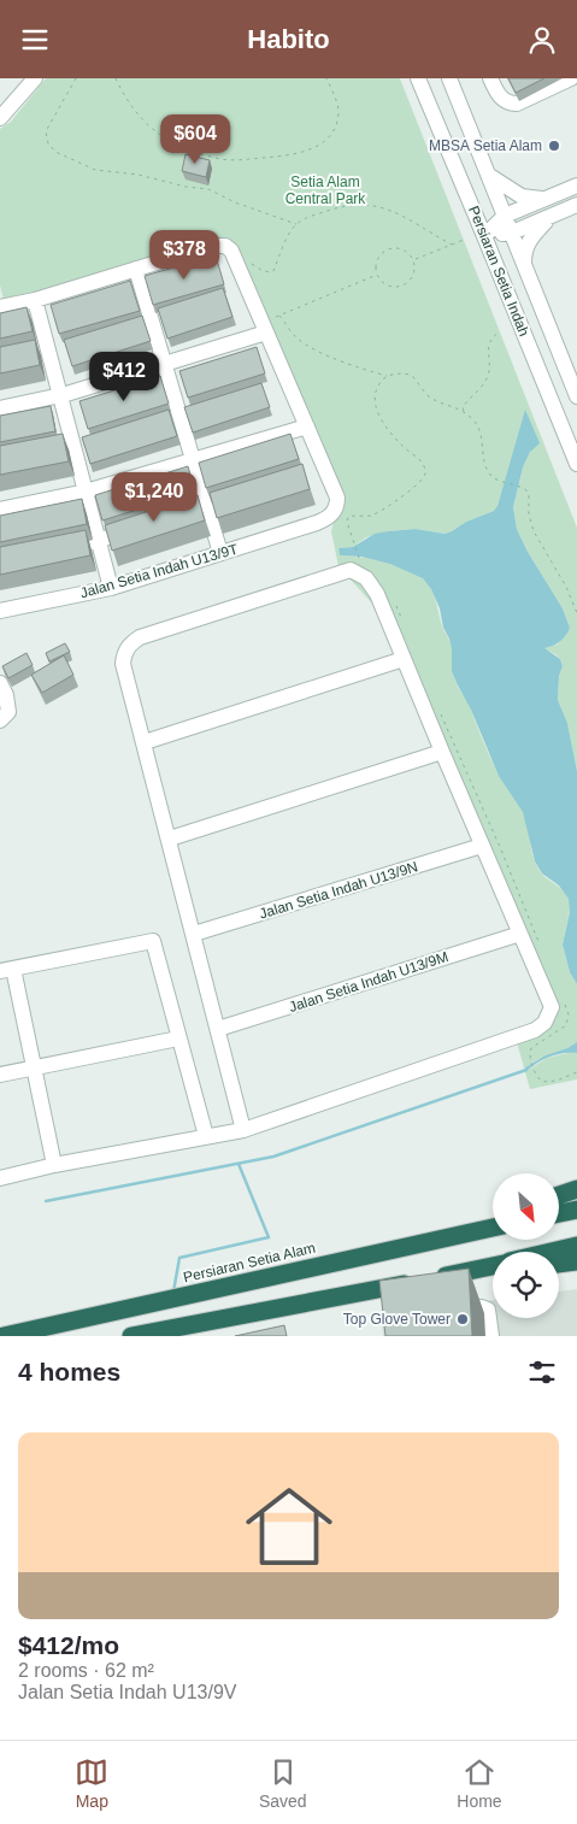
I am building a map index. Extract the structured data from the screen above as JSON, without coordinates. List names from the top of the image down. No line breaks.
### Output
{"streets":{"highway":["Persiaran Setia Alam"],"street":["Persiaran Setia Indah","Jalan Setia Indah U13/9T","Jalan Setia Indah U13/9N","Jalan Setia Indah U13/9M"]},"parks":["Setia Alam Central Park"],"places":["MBSA Setia Alam","Top Glove Tower"],"north":"bottom right","page":{"header":"Habito","price":["$604","$378","$412","$1,240"],"heading":"4 homes","list":[{"name":"$412/mo","note":"2 rooms · 62 m² · Jalan Setia Indah U13/9V"}],"tabs":["Map","Saved","Home"]}}
